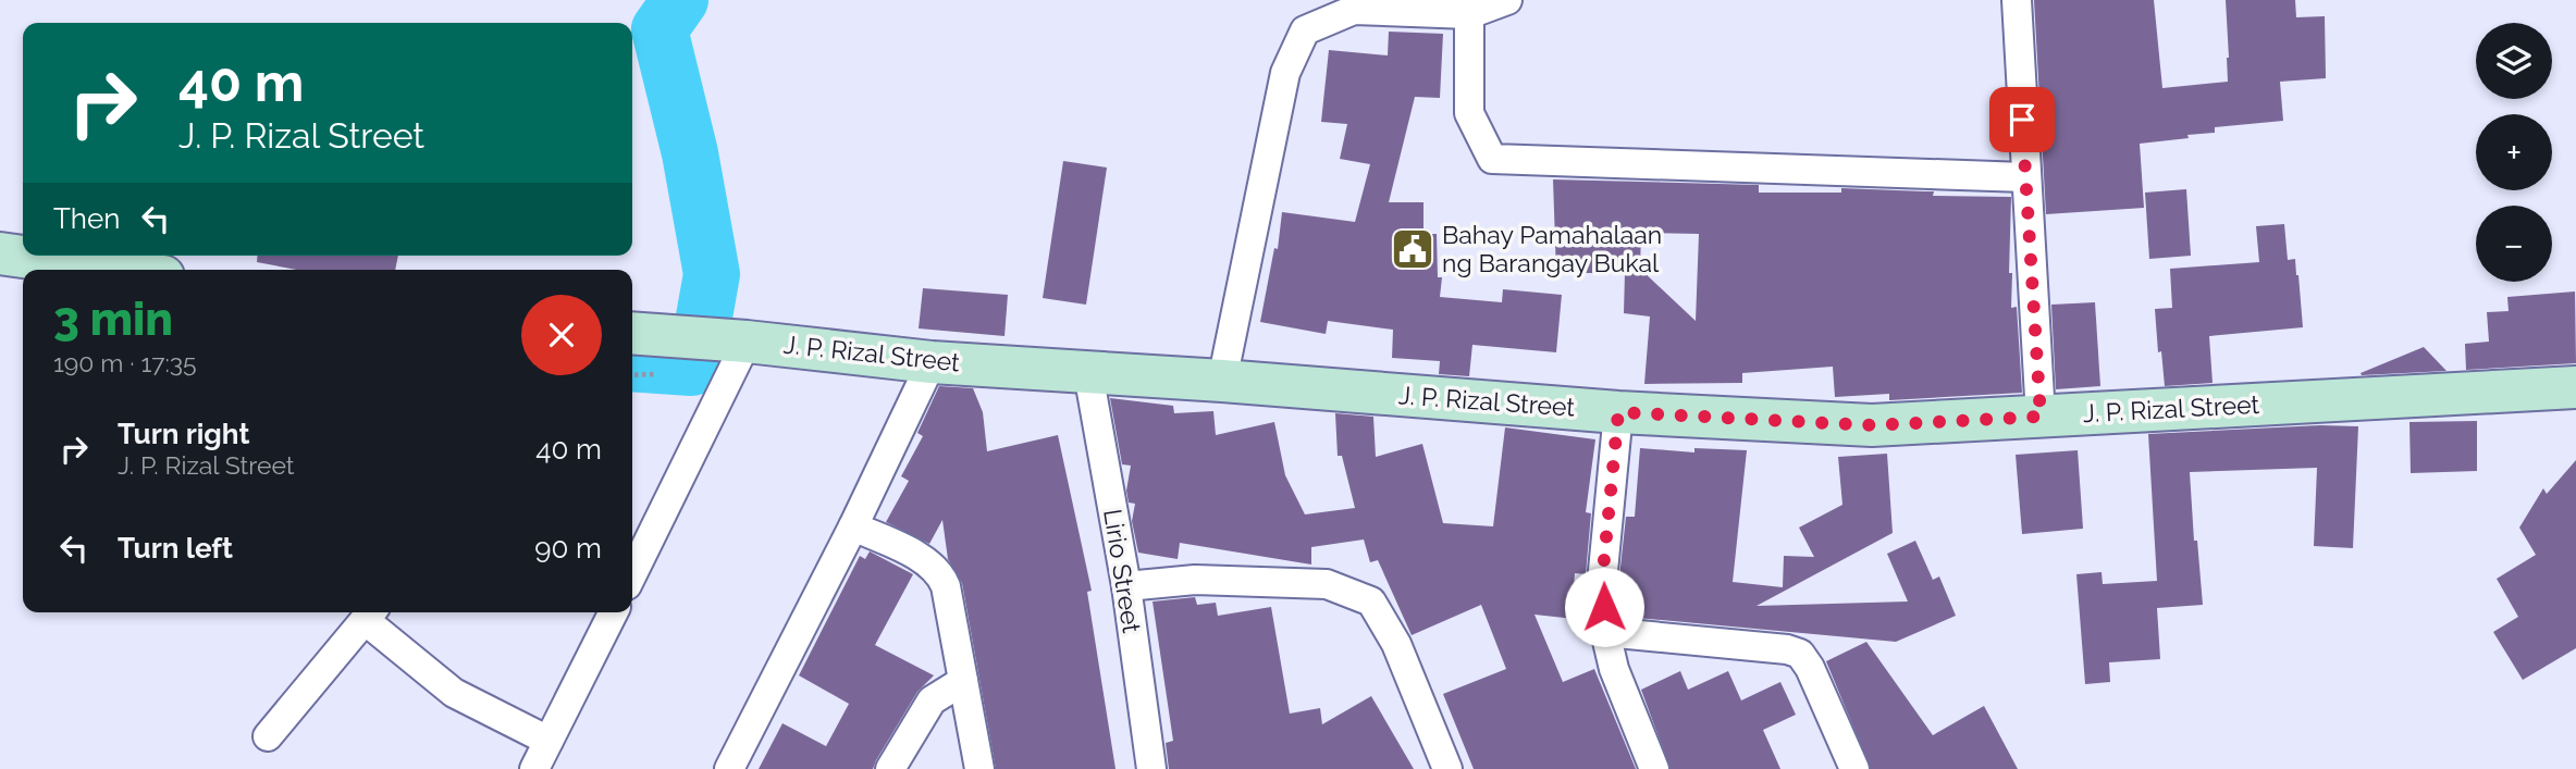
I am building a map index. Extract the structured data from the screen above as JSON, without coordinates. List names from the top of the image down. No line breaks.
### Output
{"streets":{"main road":["J. P. Rizal Street"],"street":["Lirio Street"]},"crossings":[["J. P. Rizal Street","Lirio Street"]],"places":{"public building":["Bahay Pamahalaan ng Barangay Bukal"]},"page":{"map_buttons":["+","−"],"turn":["40 m","J. P. Rizal Street"],"then":"Then","heading":["3 min","190 m · 17:35"],"list":[{"name":"Turn right","note":"J. P. Rizal Street","value":"40 m"},{"name":"Turn left","value":"90 m"}]}}
